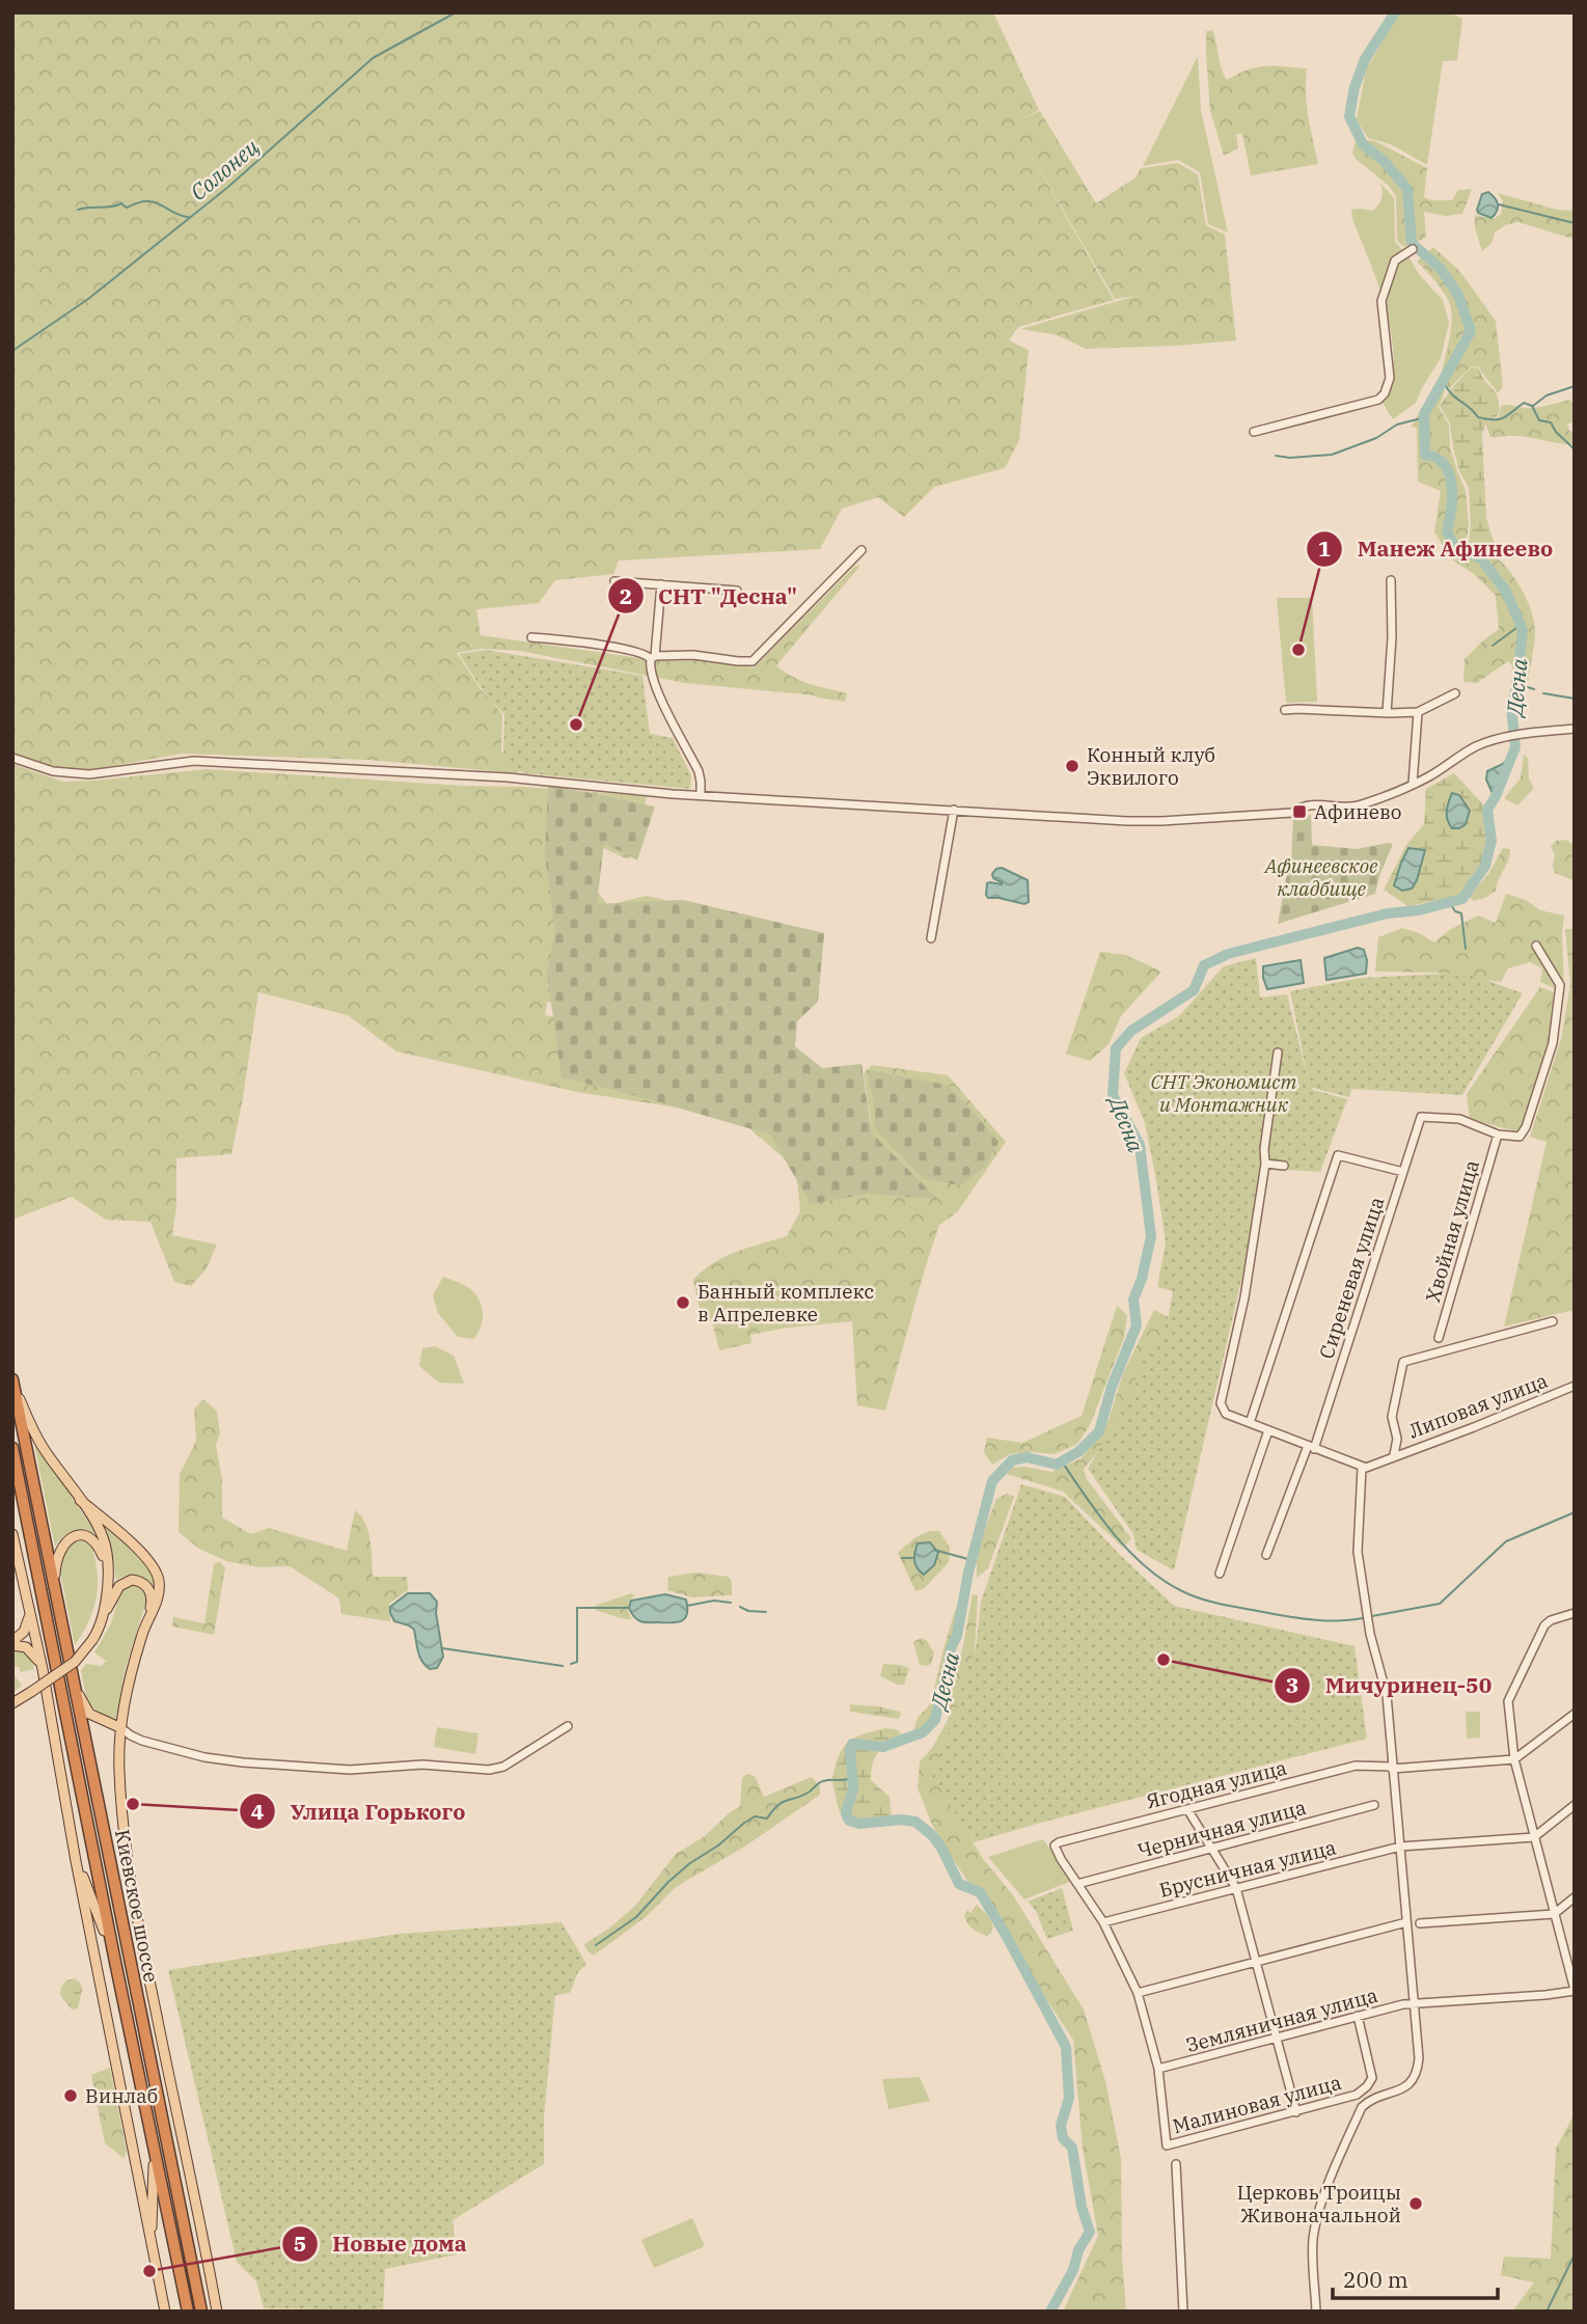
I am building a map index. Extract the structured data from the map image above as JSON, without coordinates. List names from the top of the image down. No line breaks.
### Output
{"streets":{"highway":["Киевское шоссе"],"street":["Хвойная улица","Сиреневая улица","Липовая улица","Ягодная улица","Черничная улица","Брусничная улица","Земляничная улица","Малиновая улица"]},"crossings":[["Хвойная улица","Сиреневая улица"],["Ягодная улица","Черничная улица"],["Земляничная улица","Малиновая улица"]],"water":["Солонец","Десна"],"parks":["Афинеевское кладбище","СНТ Экономист и Монтажник"],"places":{"other":["Манеж Афинеево","СНТ \"Десна\"","Конный клуб Эквилого","Банный комплекс в Апрелевке","Мичуринец-50","Улица Горького","Винлаб","Церковь Троицы Живоначальной","Новые дома"],"transit":["Афинево"]},"scale_bar":"200 m"}
